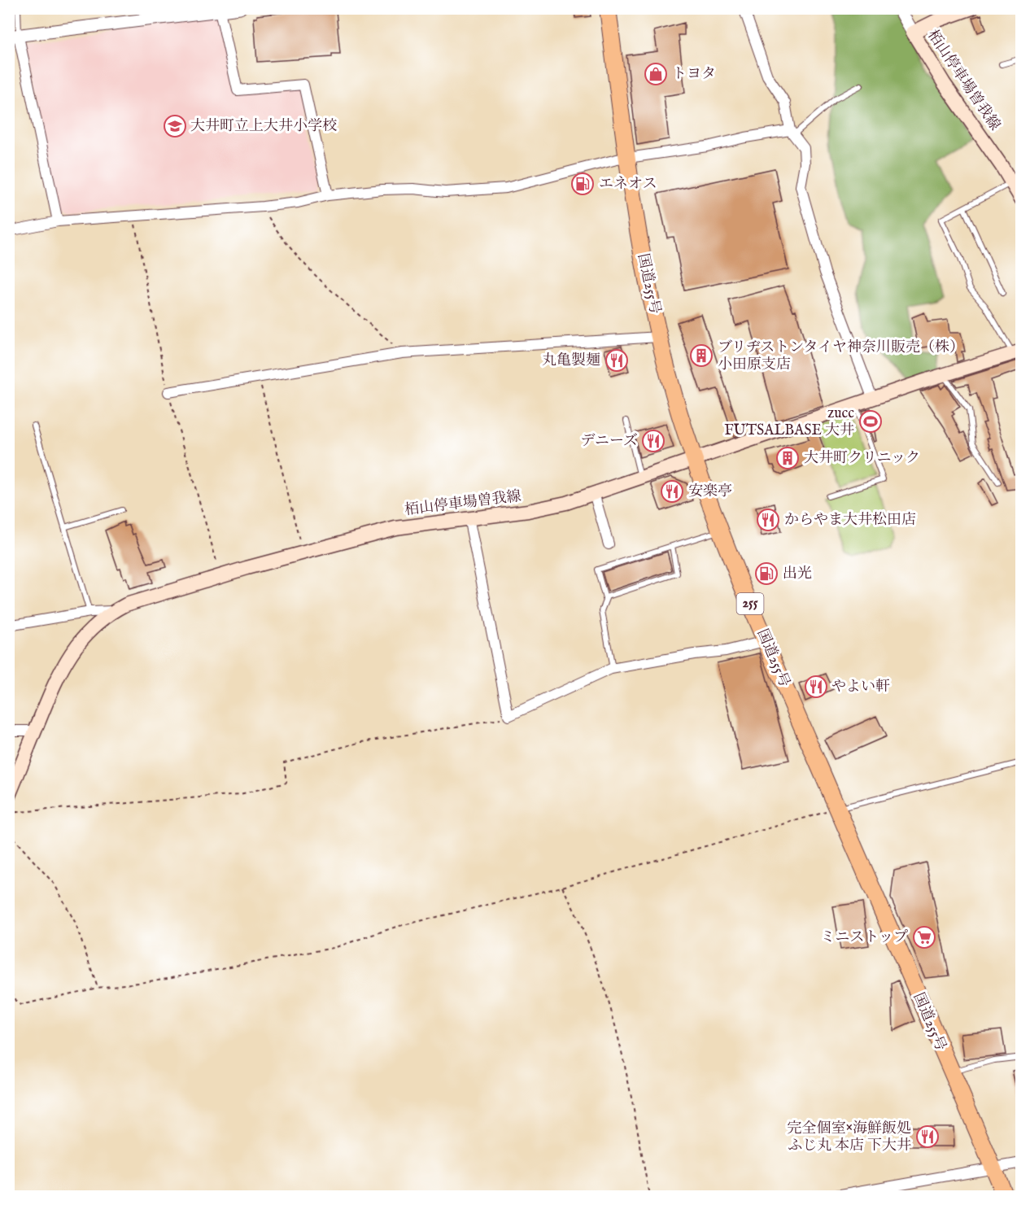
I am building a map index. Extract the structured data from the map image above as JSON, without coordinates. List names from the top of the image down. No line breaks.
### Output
{"streets":{"highway":["国道255号","255"],"main road":["栢山停車場曽我線"]},"crossings":[["栢山停車場曽我線","国道255号"]],"places":{"shop":["トヨタ"],"school or university":["大井町立上大井小学校"],"fuel station":["エネオス","出光"],"building":["ブリヂストンタイヤ神奈川販売（株） 小田原支店","大井町クリニック"],"restaurant":["丸亀製麺","デニーズ","安楽亭","からやま大井松田店","やよい軒","完全個室×海鮮飯処 ふじ丸 本店 下大井"],"sports":["zucc FUTSALBASE 大井"],"supermarket":["ミニストップ"]}}
